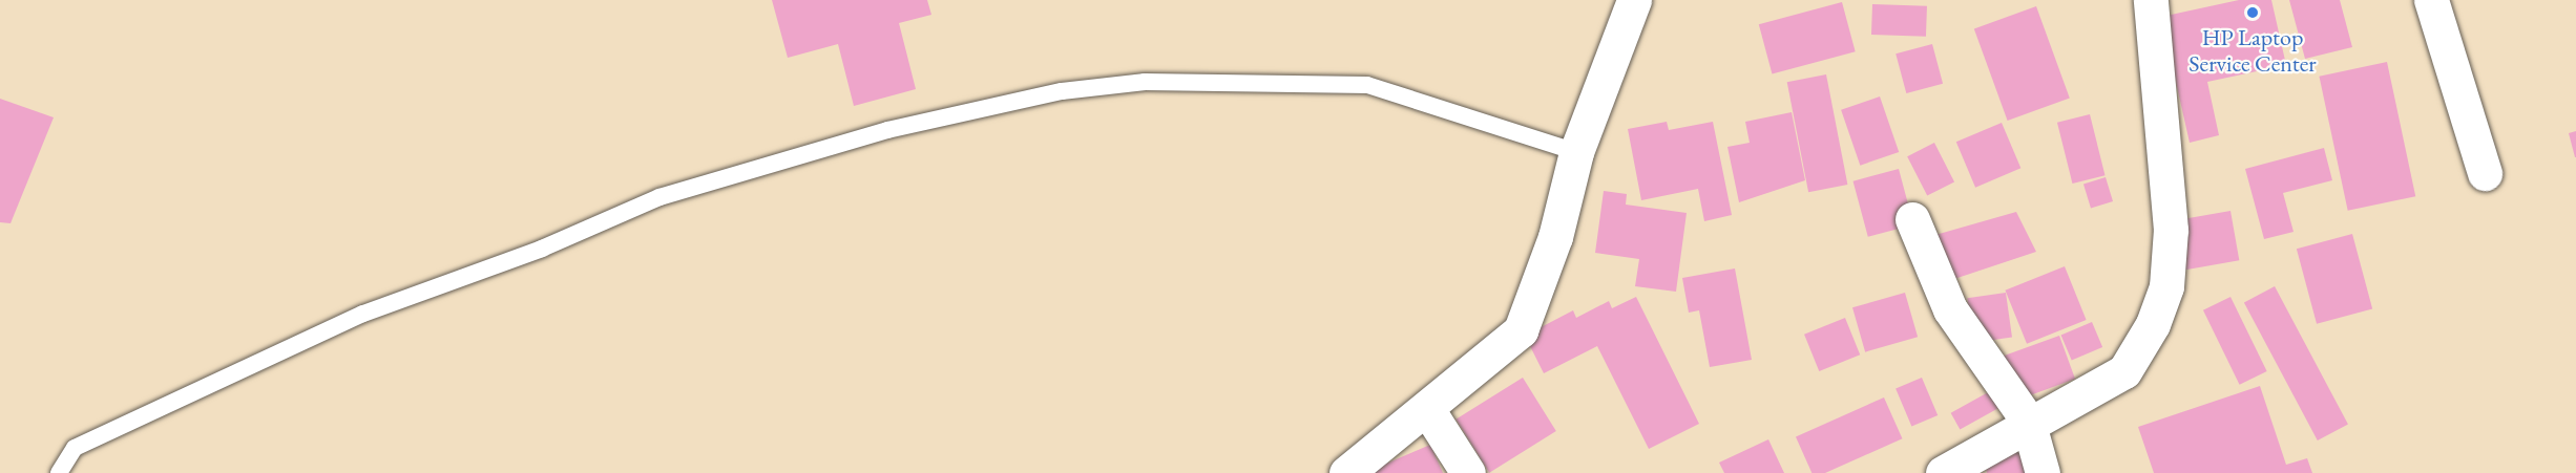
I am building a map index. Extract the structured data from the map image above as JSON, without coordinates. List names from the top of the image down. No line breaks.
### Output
{"places":["HP Laptop Service Center"]}
